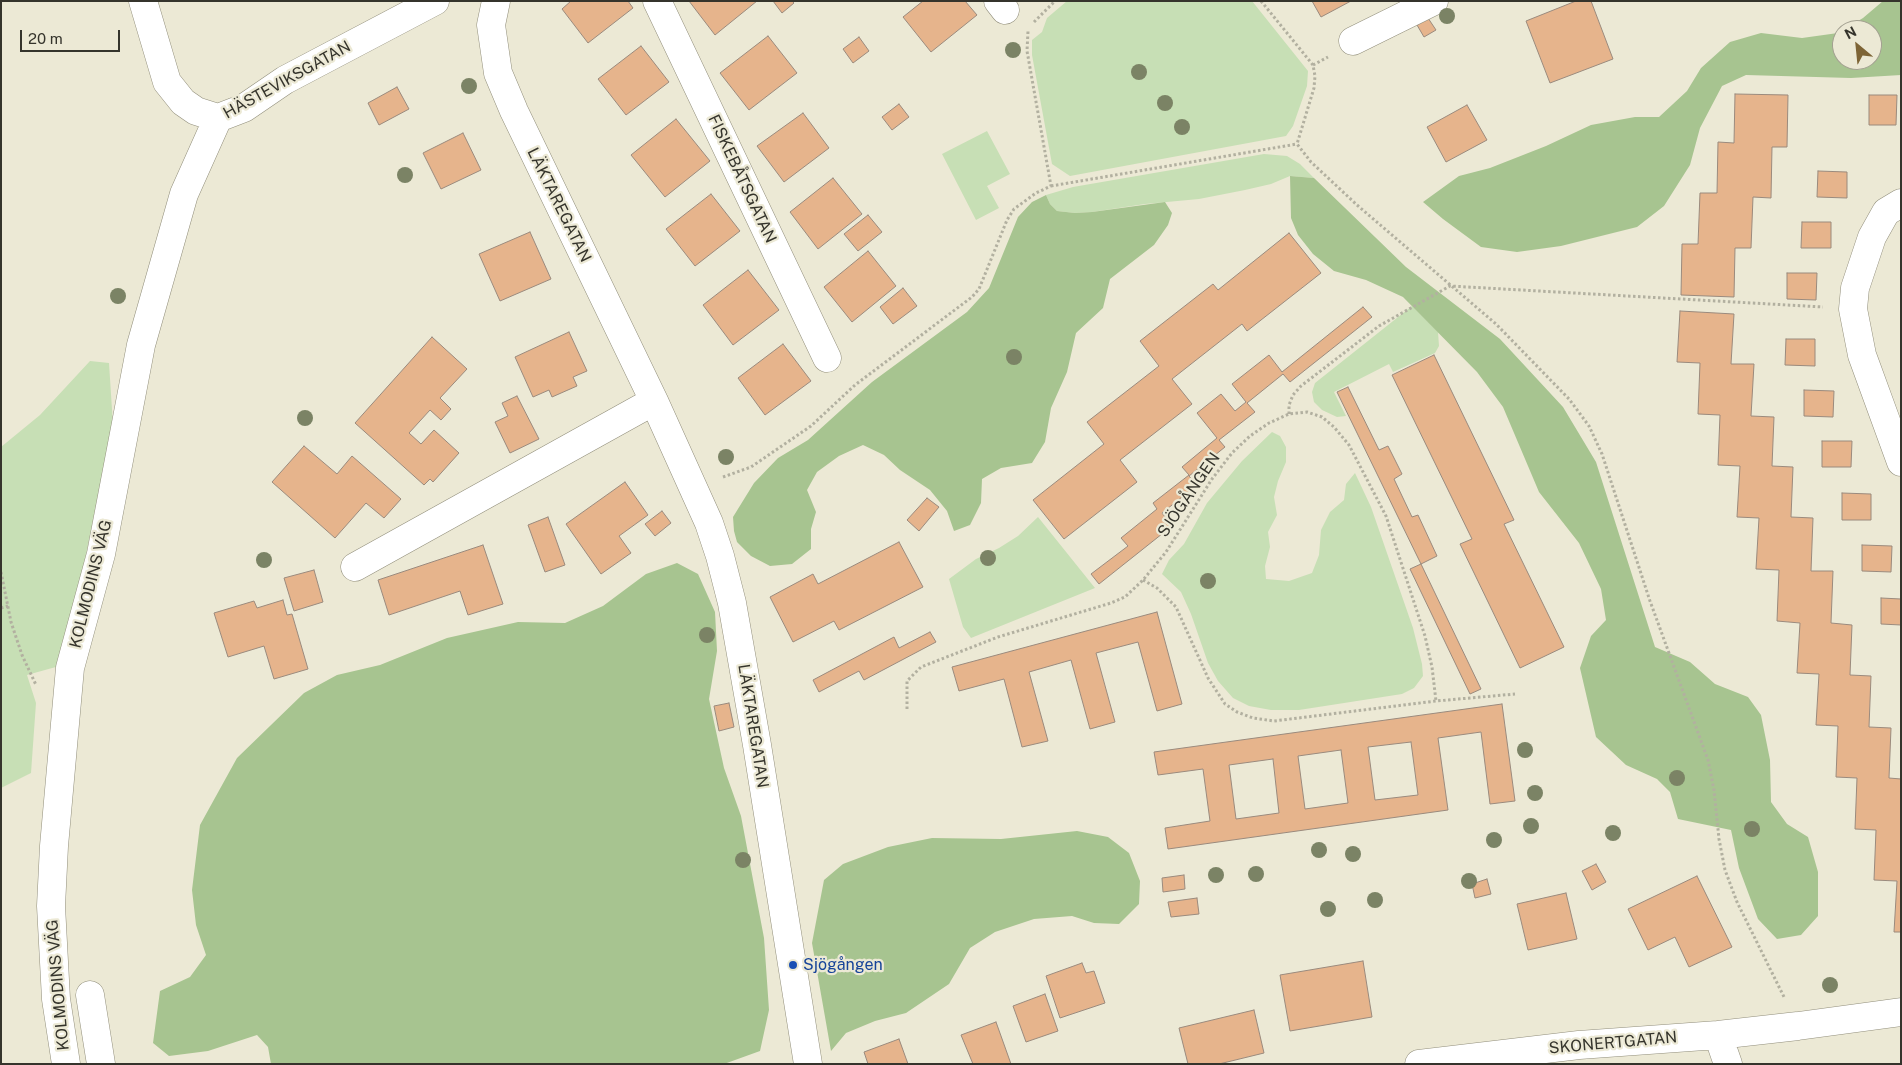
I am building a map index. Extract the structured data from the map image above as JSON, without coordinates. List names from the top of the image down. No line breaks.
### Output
{"streets":{"street":["HÄSTEVIKSGATAN","FISKEBÅTSGATAN","LÄKTAREGATAN","KOLMODINS VÄG","SKONERTGATAN"],"path":["SJÖGÅNGEN"]},"crossings":[["HÄSTEVIKSGATAN","KOLMODINS VÄG"]],"places":["Sjögången"],"scale_bar":"20 m","north":"top left"}
